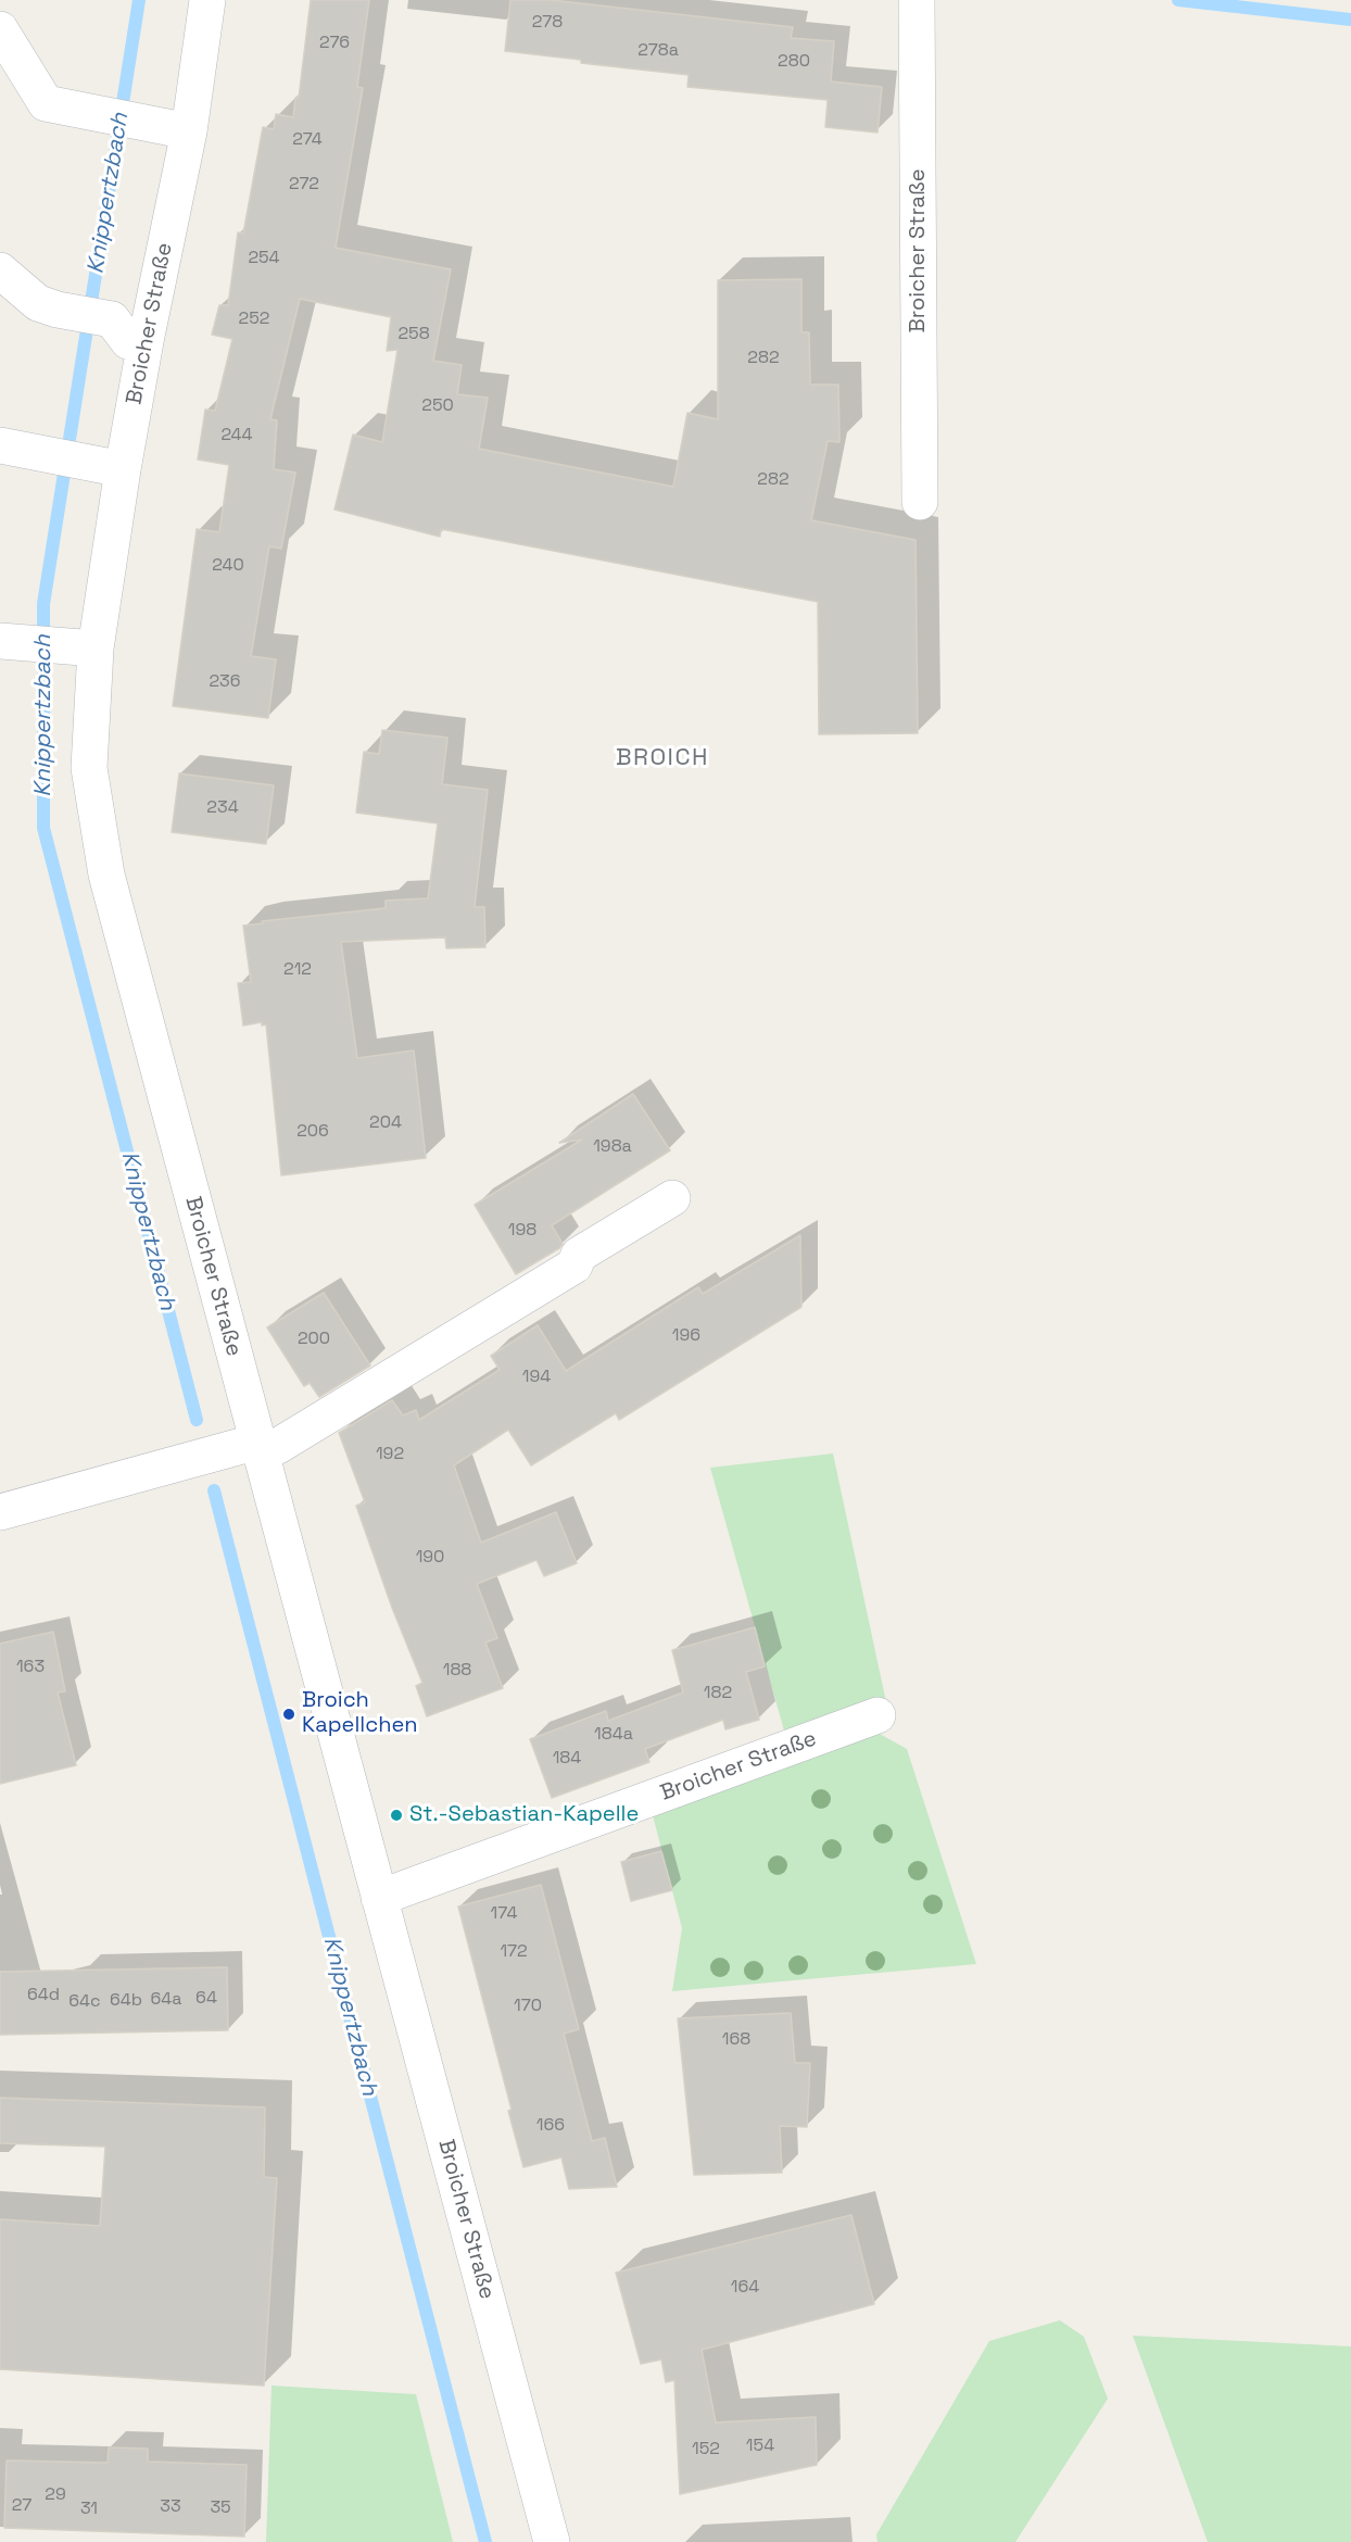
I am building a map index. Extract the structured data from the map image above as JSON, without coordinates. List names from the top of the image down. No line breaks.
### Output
{"streets":{"street":["Broicher Straße"]},"districts":["BROICH"],"water":["Knippertzbach"],"places":["Broich Kapellchen","St.-Sebastian-Kapelle"],"house_numbers":["278","276","278a","280","274","272","254","252","258","282","250","244","282","240","236","234","212","204","206","198a","198","196","200","194","192","190","163","188","182","184a","184","174","172","64d","64","64a","64b","64c","170","168","166","164","154","152","29","27","33","35","31"]}
